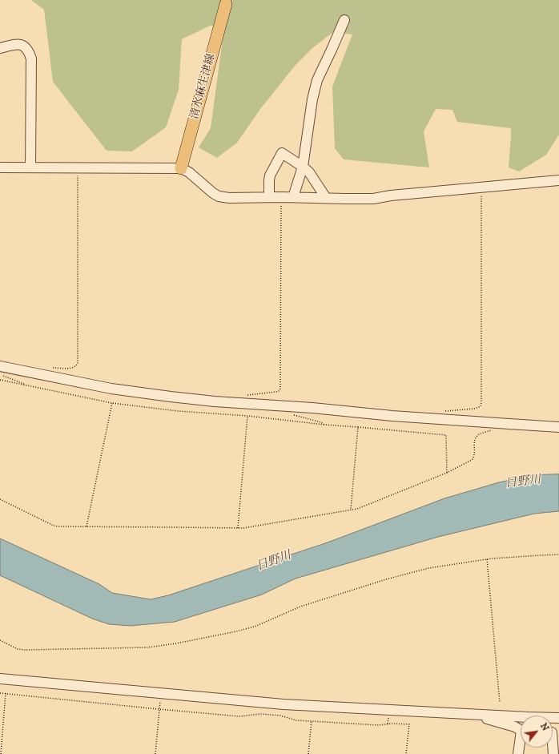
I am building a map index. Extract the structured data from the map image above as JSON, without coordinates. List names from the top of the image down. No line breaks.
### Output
{"streets":{"main road":["清水麻生津線"]},"water":["日野川"],"north":"top right"}
